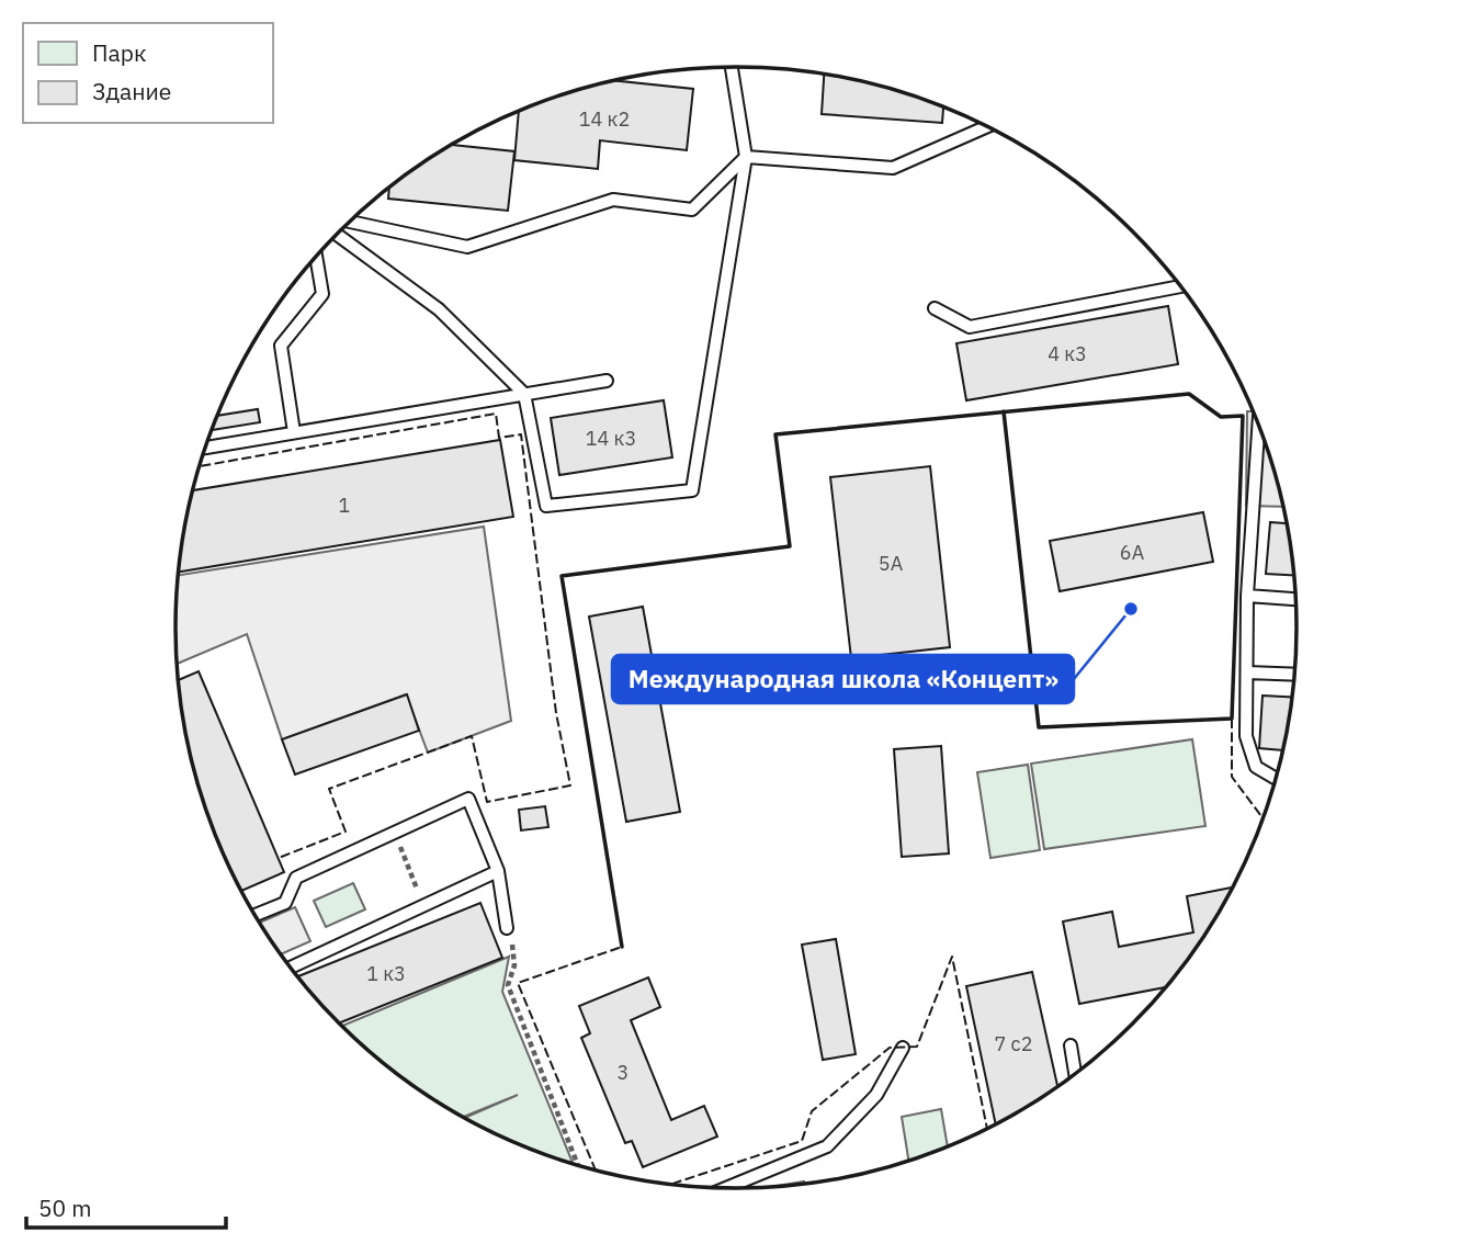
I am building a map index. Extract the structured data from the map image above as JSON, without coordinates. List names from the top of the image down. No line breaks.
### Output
{"places":["Международная школа «Концепт»"],"house_numbers":["14 к2","4 к3","14 к3","1","6А","5А","1 к3","7 с2","3"],"legend":["Парк","Здание"],"scale_bar":"50 m"}
